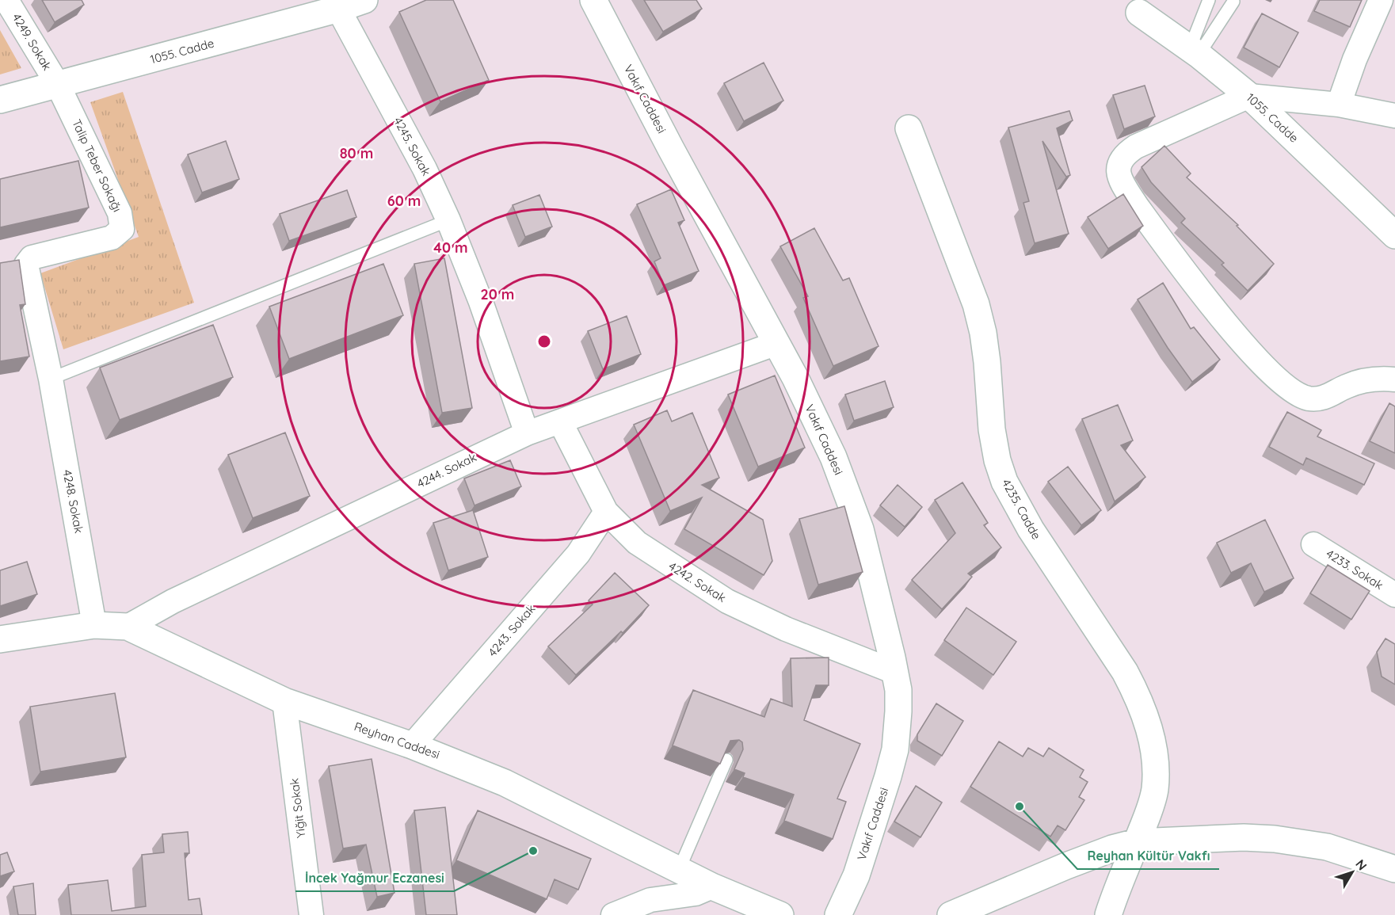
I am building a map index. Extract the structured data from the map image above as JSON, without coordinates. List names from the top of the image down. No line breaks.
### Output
{"streets":{"street":["4249. Sokak","1055. Cadde","Vakıf Caddesi","4245. Sokak","Talip Teber Sokağı","4244. Sokak","4248. Sokak","4235. Cadde","4233. Sokak","4242. Sokak","4243. Sokak","Reyhan Caddesi","Yiğit Sokak"]},"crossings":[["4249. Sokak","1055. Cadde"],["4249. Sokak","Talip Teber Sokağı"],["1055. Cadde","4245. Sokak"],["1055. Cadde","Talip Teber Sokağı"],["Vakıf Caddesi","4244. Sokak"],["Vakıf Caddesi","4242. Sokak"],["4245. Sokak","4244. Sokak"],["Talip Teber Sokağı","4248. Sokak"],["4244. Sokak","4242. Sokak"],["4244. Sokak","Reyhan Caddesi"],["4248. Sokak","Reyhan Caddesi"],["4242. Sokak","4243. Sokak"],["4243. Sokak","Reyhan Caddesi"],["Reyhan Caddesi","Yiğit Sokak"]],"places":["Reyhan Kültür Vakfı","İncek Yağmur Eczanesi"],"north":"top right","rings":["80 m","60 m","40 m","20 m"]}
